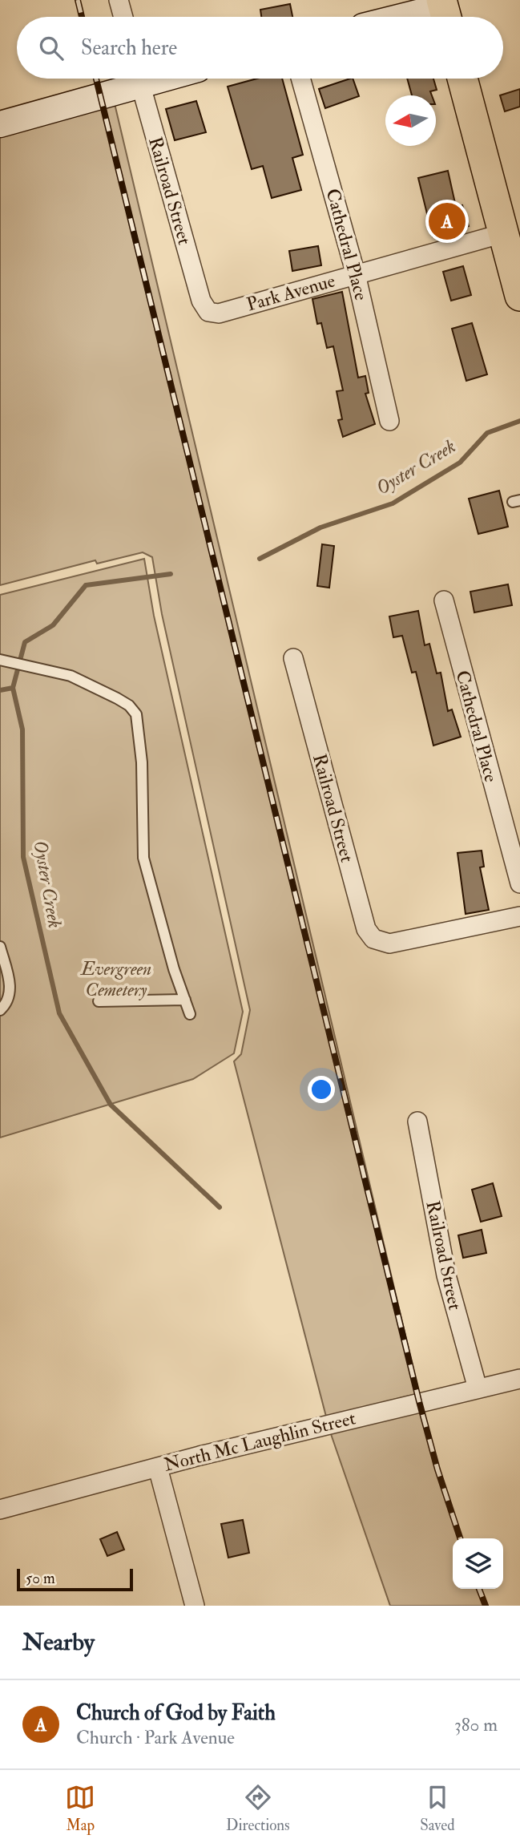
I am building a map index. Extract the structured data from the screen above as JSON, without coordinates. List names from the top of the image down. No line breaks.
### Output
{"streets":{"street":["Railroad Street","Cathedral Place","Park Avenue","North Mc Laughlin Street"]},"crossings":[["Railroad Street","Park Avenue"],["Railroad Street","North Mc Laughlin Street"],["Cathedral Place","Park Avenue"]],"water":["Oyster Creek"],"parks":["Evergreen Cemetery"],"scale_bar":"50 m","north":"left","page":{"search":"Search here","pins":"A","scale":"50 m","heading":"Nearby","list":[{"mark":"A","name":"Church of God by Faith","note":"Church · Park Avenue","value":"380 m"}],"nav":["Map","Directions","Saved"]}}
